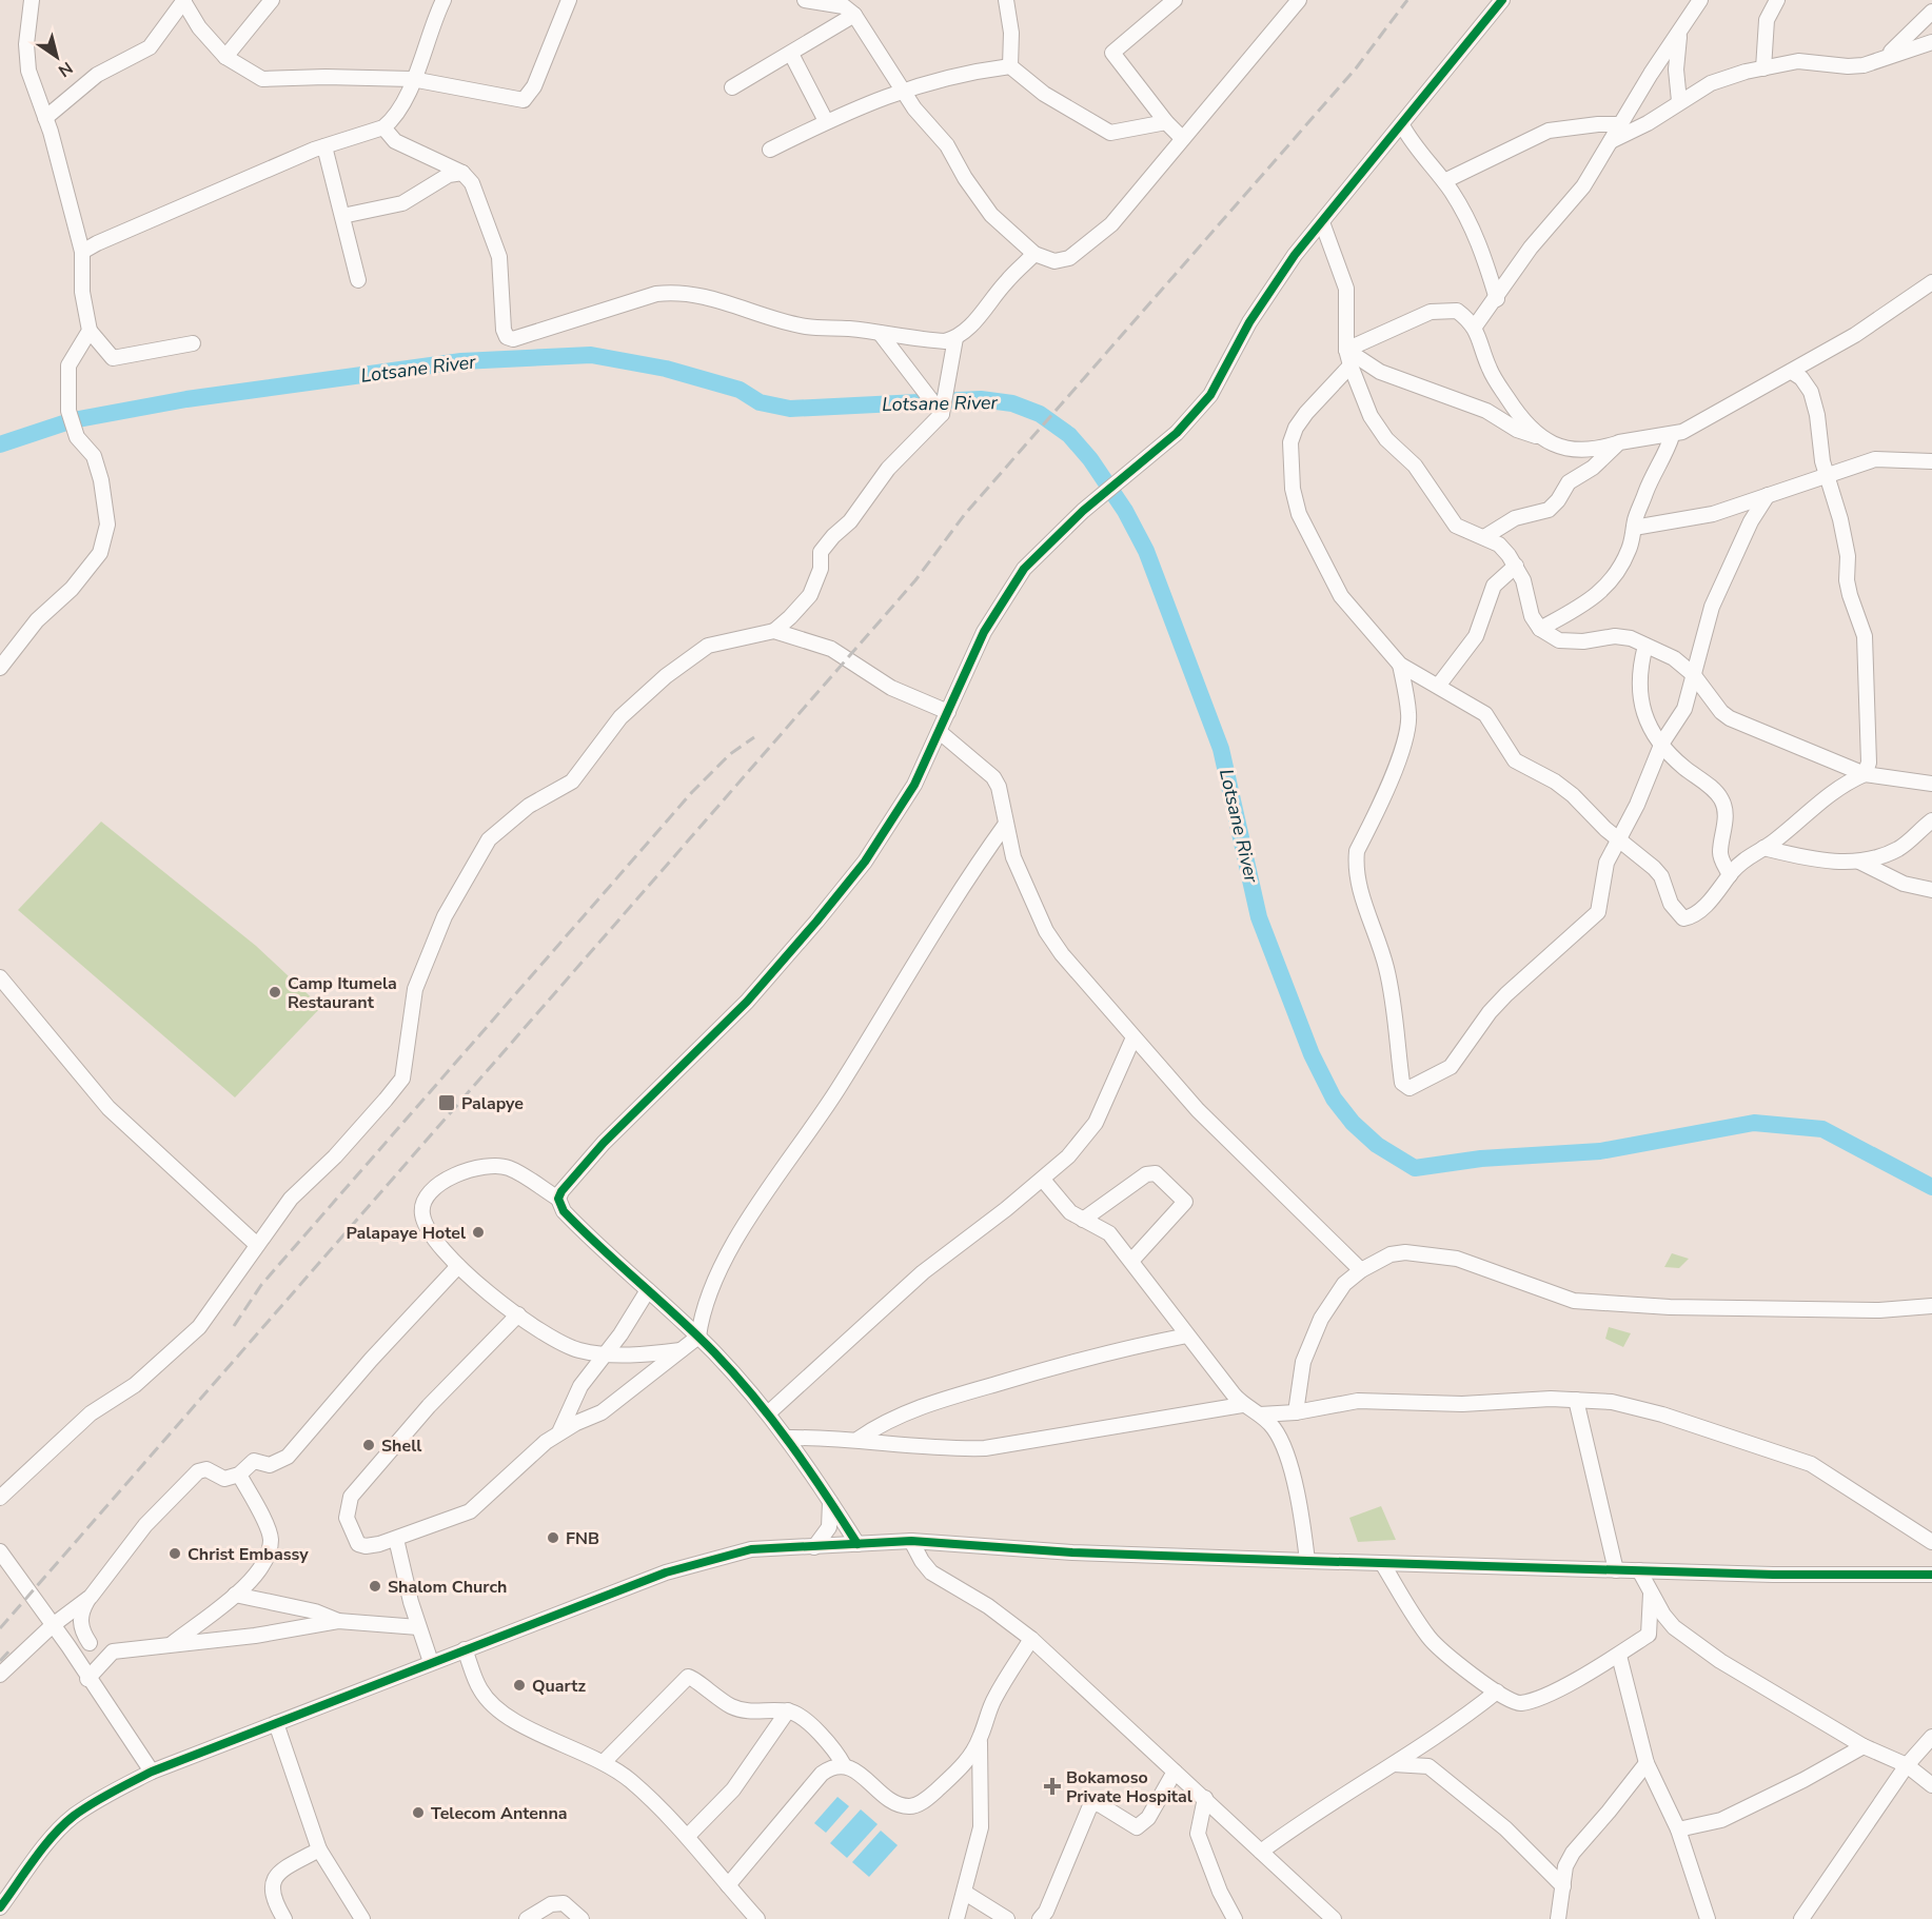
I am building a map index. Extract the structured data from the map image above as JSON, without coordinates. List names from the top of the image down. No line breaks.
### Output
{"water":["Lotsane River"],"places":{"other":["Camp Itumela Restaurant","Palapaye Hotel","Shell","FNB","Christ Embassy","Shalom Church","Quartz","Telecom Antenna"],"transit":["Palapye"],"health":["Bokamoso Private Hospital"]},"north":"bottom right"}
